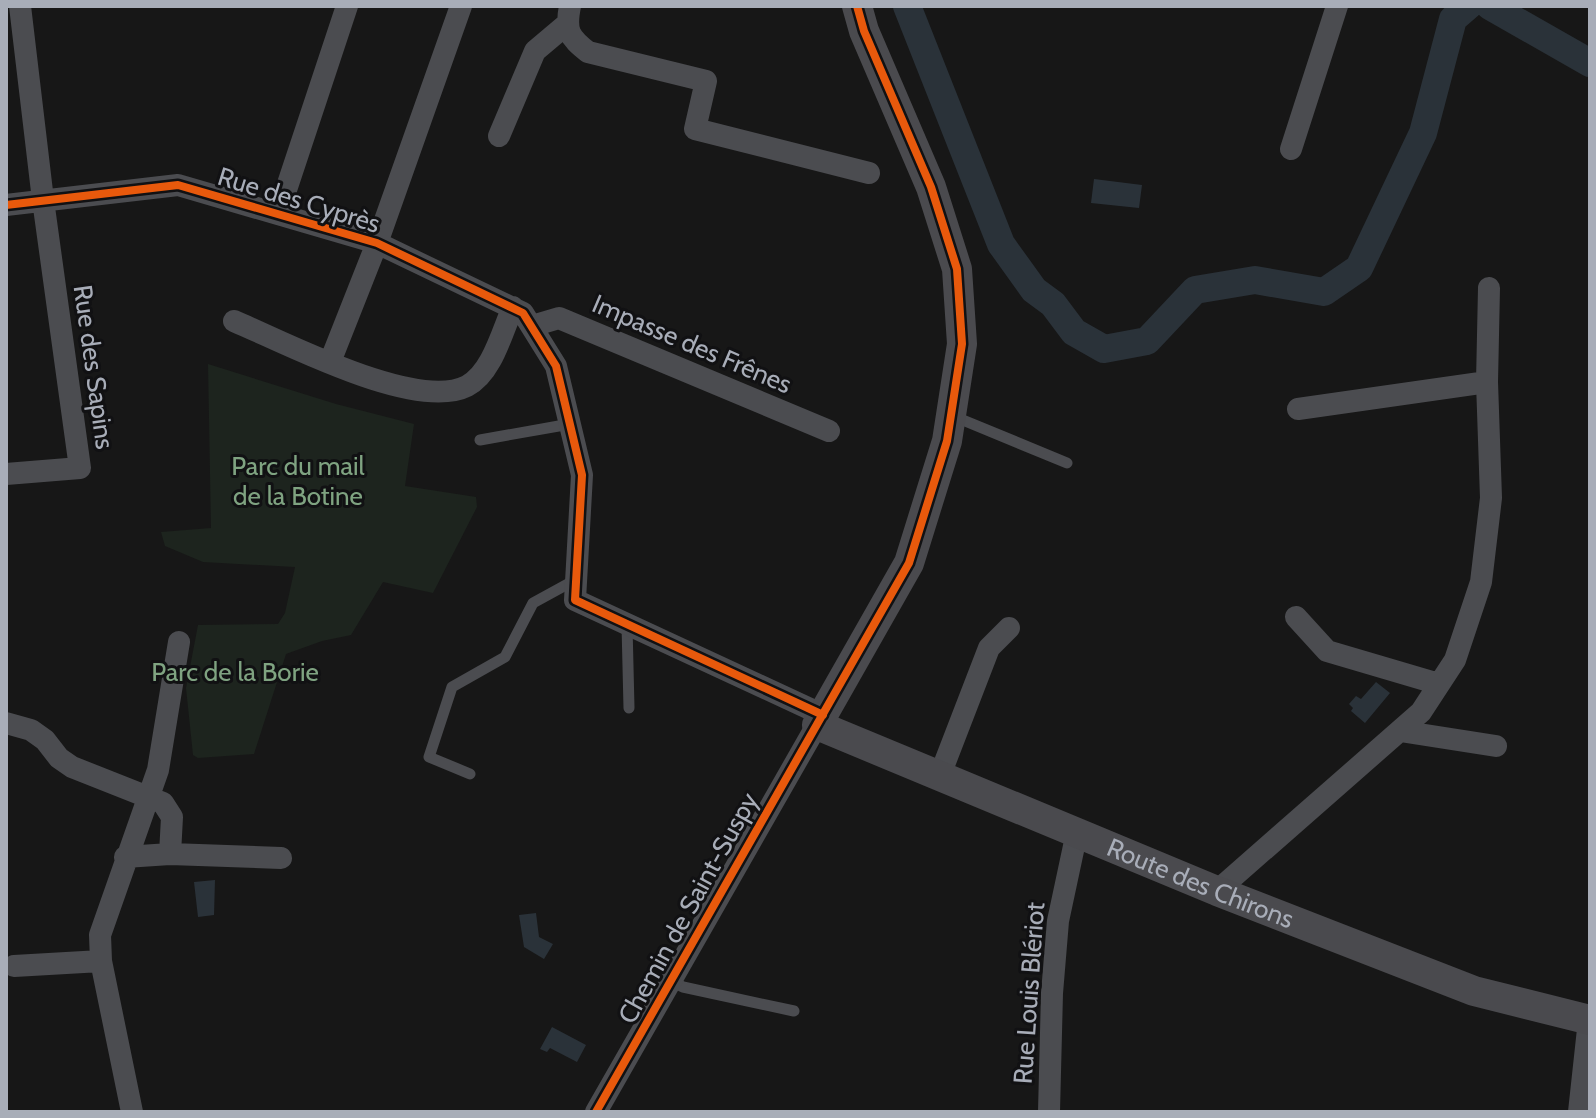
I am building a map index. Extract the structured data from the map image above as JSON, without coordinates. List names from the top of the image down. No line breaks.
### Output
{"streets":{"street":["Rue des Cyprès","Impasse des Frênes","Rue des Sapins","Route des Chirons","Chemin de Saint-Suspy","Rue Louis Blériot"]},"crossings":[["Rue des Cyprès","Impasse des Frênes"],["Rue des Cyprès","Rue des Sapins"],["Route des Chirons","Chemin de Saint-Suspy"],["Route des Chirons","Rue Louis Blériot"]],"parks":["Parc du mail de la Botine","Parc de la Borie"]}
